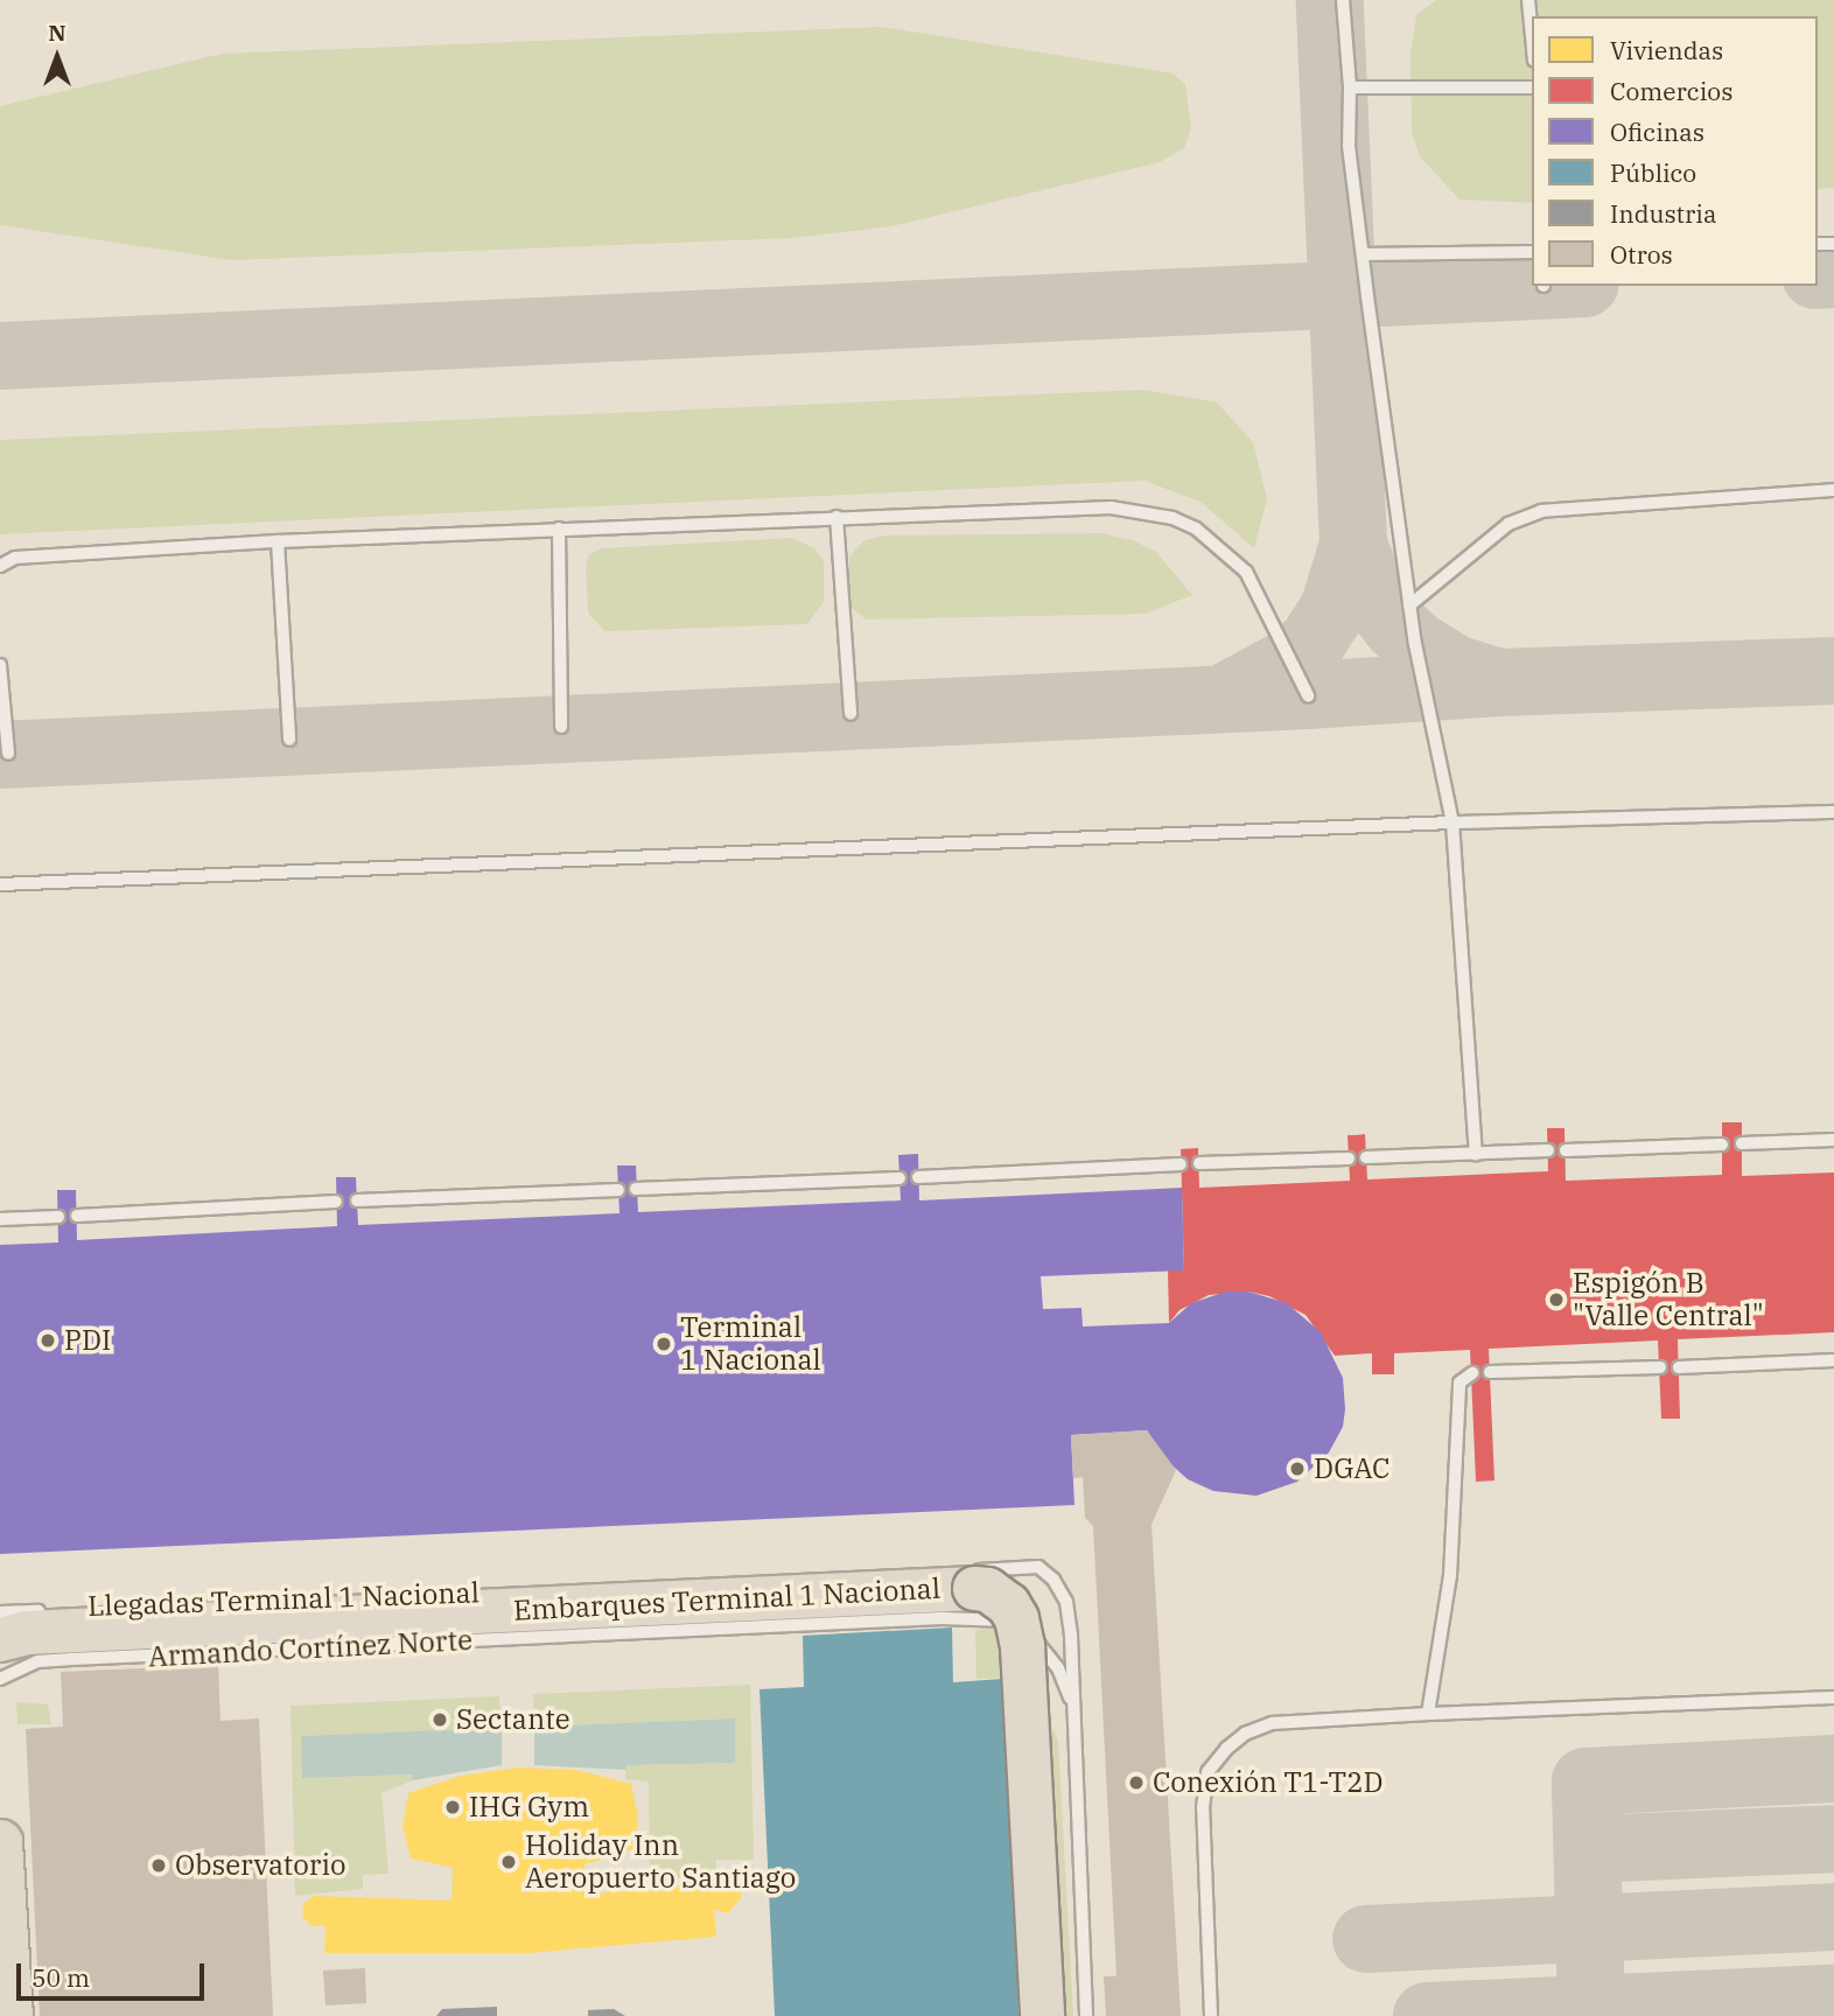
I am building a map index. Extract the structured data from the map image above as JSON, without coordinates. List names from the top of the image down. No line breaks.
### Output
{"streets":{"highway":["Embarques Terminal 1 Nacional"],"lane":["Armando Cortínez Norte"]},"crossings":[["Embarques Terminal 1 Nacional","Armando Cortínez Norte"]],"places":["Espigón B \"Valle Central\"","PDI","Terminal 1 Nacional","DGAC","Sectante","Conexión T1-T2D","IHG Gym","Holiday Inn Aeropuerto Santiago","Observatorio"],"legend":["Viviendas","Comercios","Oficinas","Público","Industria","Otros"],"scale_bar":"50 m","north":"top"}
